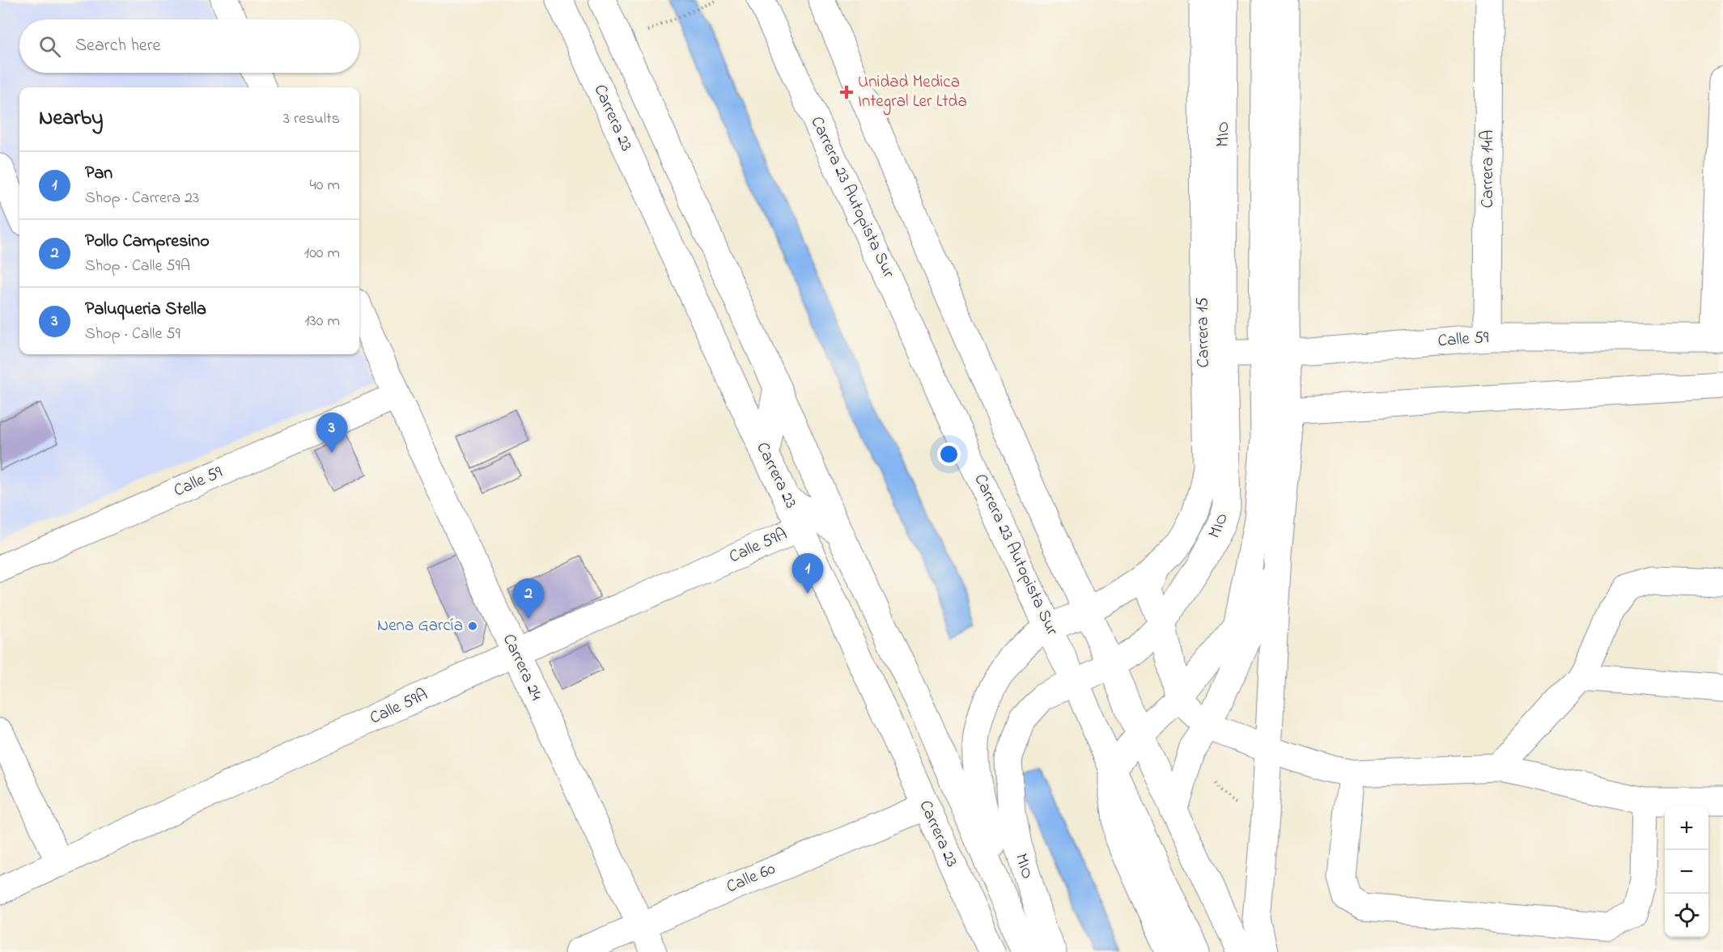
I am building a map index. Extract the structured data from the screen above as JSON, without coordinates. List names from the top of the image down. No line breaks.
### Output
{"streets":{"street":["Carrera 23","MIO","Carrera 14A","Carrera 23 Autopista Sur","Carrera 15","Calle 59","Calle 59A","Carrera 24","Calle 60"]},"crossings":[["Carrera 23","Calle 59A"],["Carrera 23","Calle 60"],["MIO","Carrera 23 Autopista Sur"],["MIO","Carrera 15"],["MIO","Calle 59"],["Carrera 14A","Calle 59"],["Carrera 23 Autopista Sur","Carrera 15"],["Carrera 15","Calle 59"],["Calle 59","Carrera 24"],["Calle 59A","Carrera 24"],["Carrera 24","Calle 60"]],"places":{"health":["Unidad Medica Integral Ler Ltda"],"other":["Nena García"]},"page":{"search":"Search here","heading":["Nearby","3 results"],"list":[{"mark":"1","name":"Pan","note":"Shop · Carrera 23","value":"40 m"},{"mark":"2","name":"Pollo Campresino","note":"Shop · Calle 59A","value":"100 m"},{"mark":"3","name":"Paluqueria Stella","note":"Shop · Calle 59","value":"130 m"}],"pins":["3","1","2"],"map_buttons":["+","−"]}}
